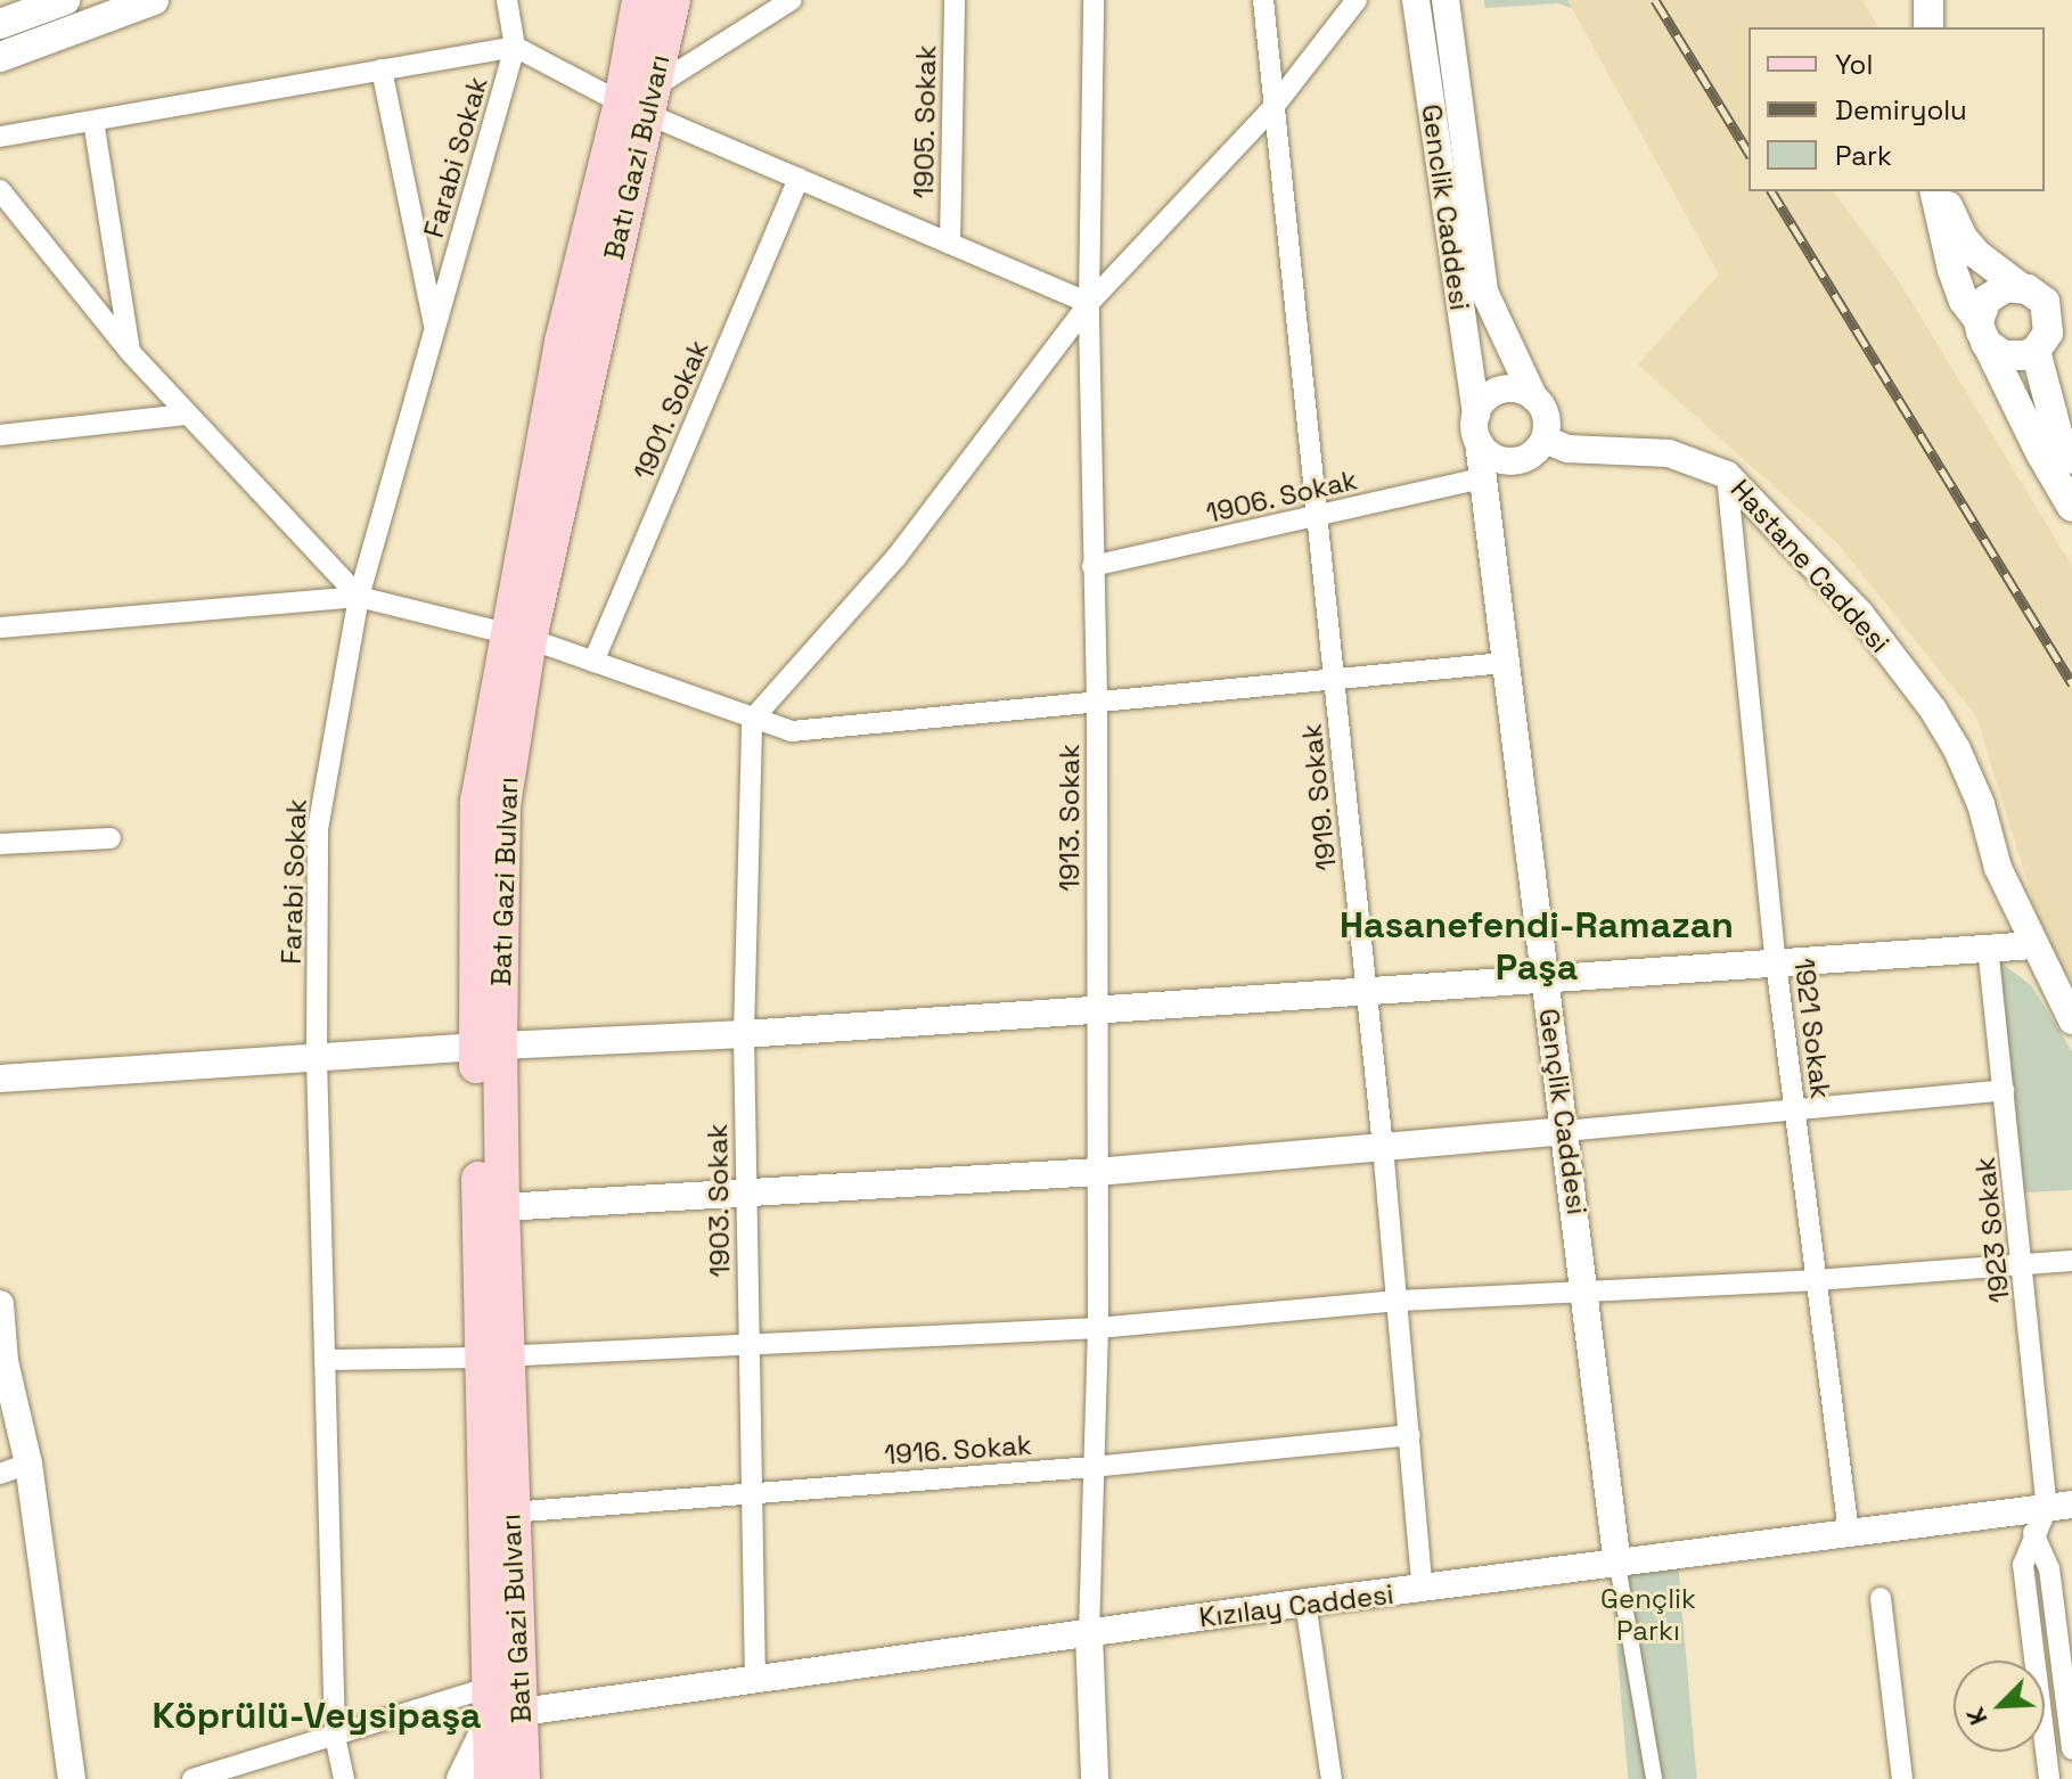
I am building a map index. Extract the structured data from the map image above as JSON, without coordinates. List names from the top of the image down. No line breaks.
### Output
{"streets":{"main road":["Batı Gazi Bulvarı"],"street":["1905. Sokak","Farabi Sokak","Genclik Caddesi","1901. Sokak","1906. Sokak","Hastane Caddesi","1919. Sokak","1913. Sokak","1921 Sokak","Gençlik Caddesi","1903. Sokak","1923 Sokak","1916. Sokak","Kızılay Caddesi"]},"crossings":[["Batı Gazi Bulvarı","1916. Sokak"],["Batı Gazi Bulvarı","Kızılay Caddesi"],["Genclik Caddesi","Hastane Caddesi"],["Genclik Caddesi","Gençlik Caddesi"],["1906. Sokak","1919. Sokak"],["1906. Sokak","1913. Sokak"],["1906. Sokak","Gençlik Caddesi"],["Hastane Caddesi","1921 Sokak"],["Hastane Caddesi","Gençlik Caddesi"],["1919. Sokak","1916. Sokak"],["1919. Sokak","Kızılay Caddesi"],["1913. Sokak","1916. Sokak"],["1913. Sokak","Kızılay Caddesi"],["1921 Sokak","Kızılay Caddesi"],["Gençlik Caddesi","Kızılay Caddesi"],["1903. Sokak","1916. Sokak"],["1903. Sokak","Kızılay Caddesi"],["1923 Sokak","Kızılay Caddesi"]],"districts":["Hasanefendi-Ramazan Paşa","Köprülü-Veysipaşa"],"parks":["Gençlik Parkı"],"legend":["Yol","Demiryolu","Park"],"north":"bottom left"}
